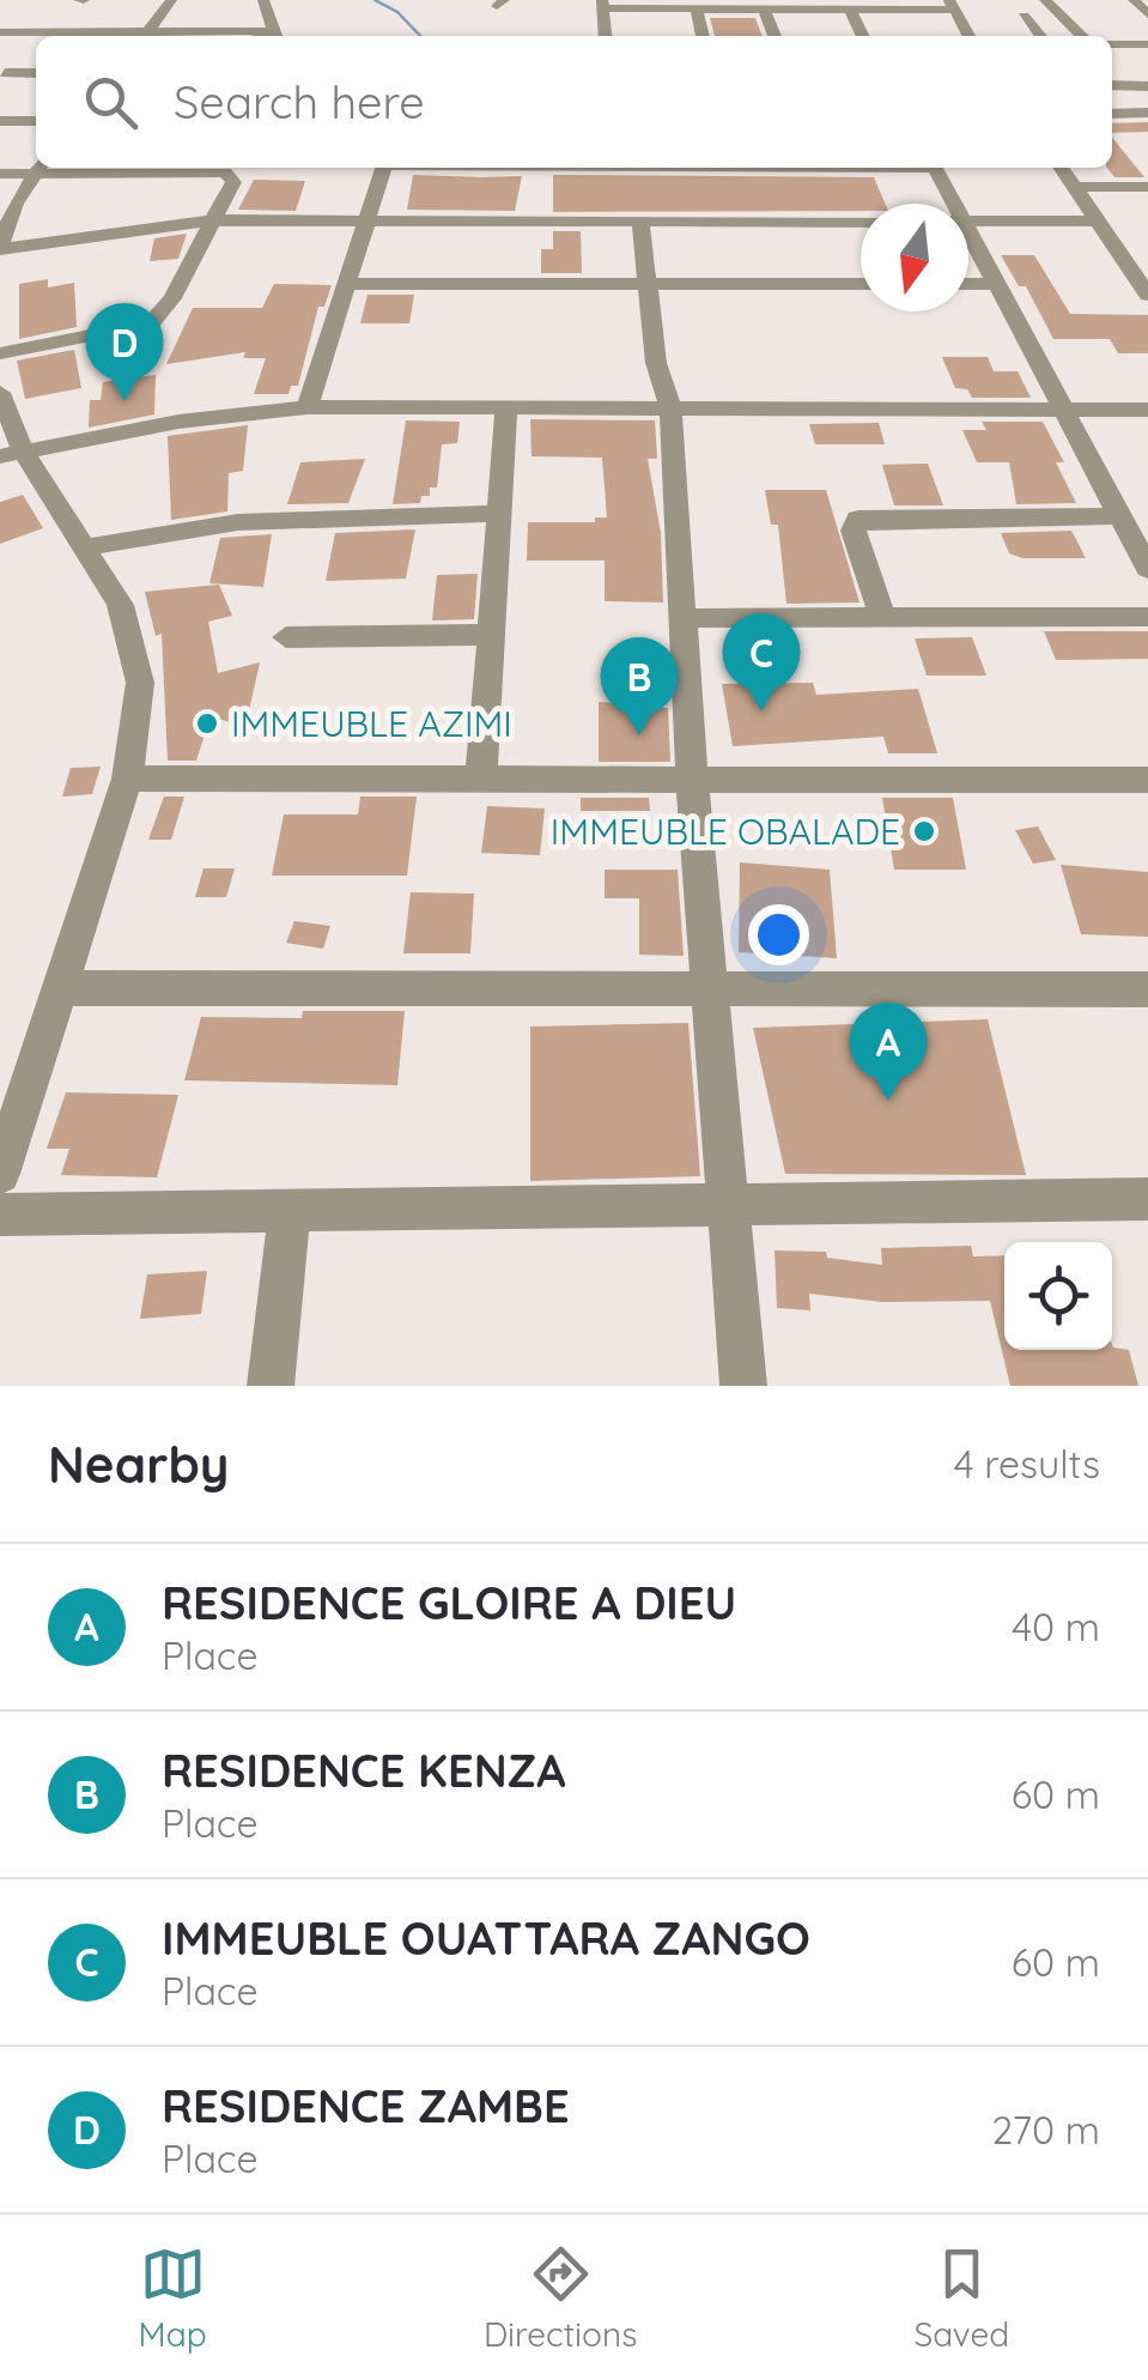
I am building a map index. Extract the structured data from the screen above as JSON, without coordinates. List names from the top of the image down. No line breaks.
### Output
{"places":["IMMEUBLE AZIMI","IMMEUBLE OBALADE"],"north":"bottom","page":{"search":"Search here","pins":["D","C","B","A"],"heading":["Nearby","4 results"],"list":[{"mark":"A","name":"RESIDENCE GLOIRE A DIEU","note":"Place","value":"40 m"},{"mark":"B","name":"RESIDENCE KENZA","note":"Place","value":"60 m"},{"mark":"C","name":"IMMEUBLE OUATTARA ZANGO","note":"Place","value":"60 m"},{"mark":"D","name":"RESIDENCE ZAMBE","note":"Place","value":"270 m"}],"nav":["Map","Directions","Saved"]}}
